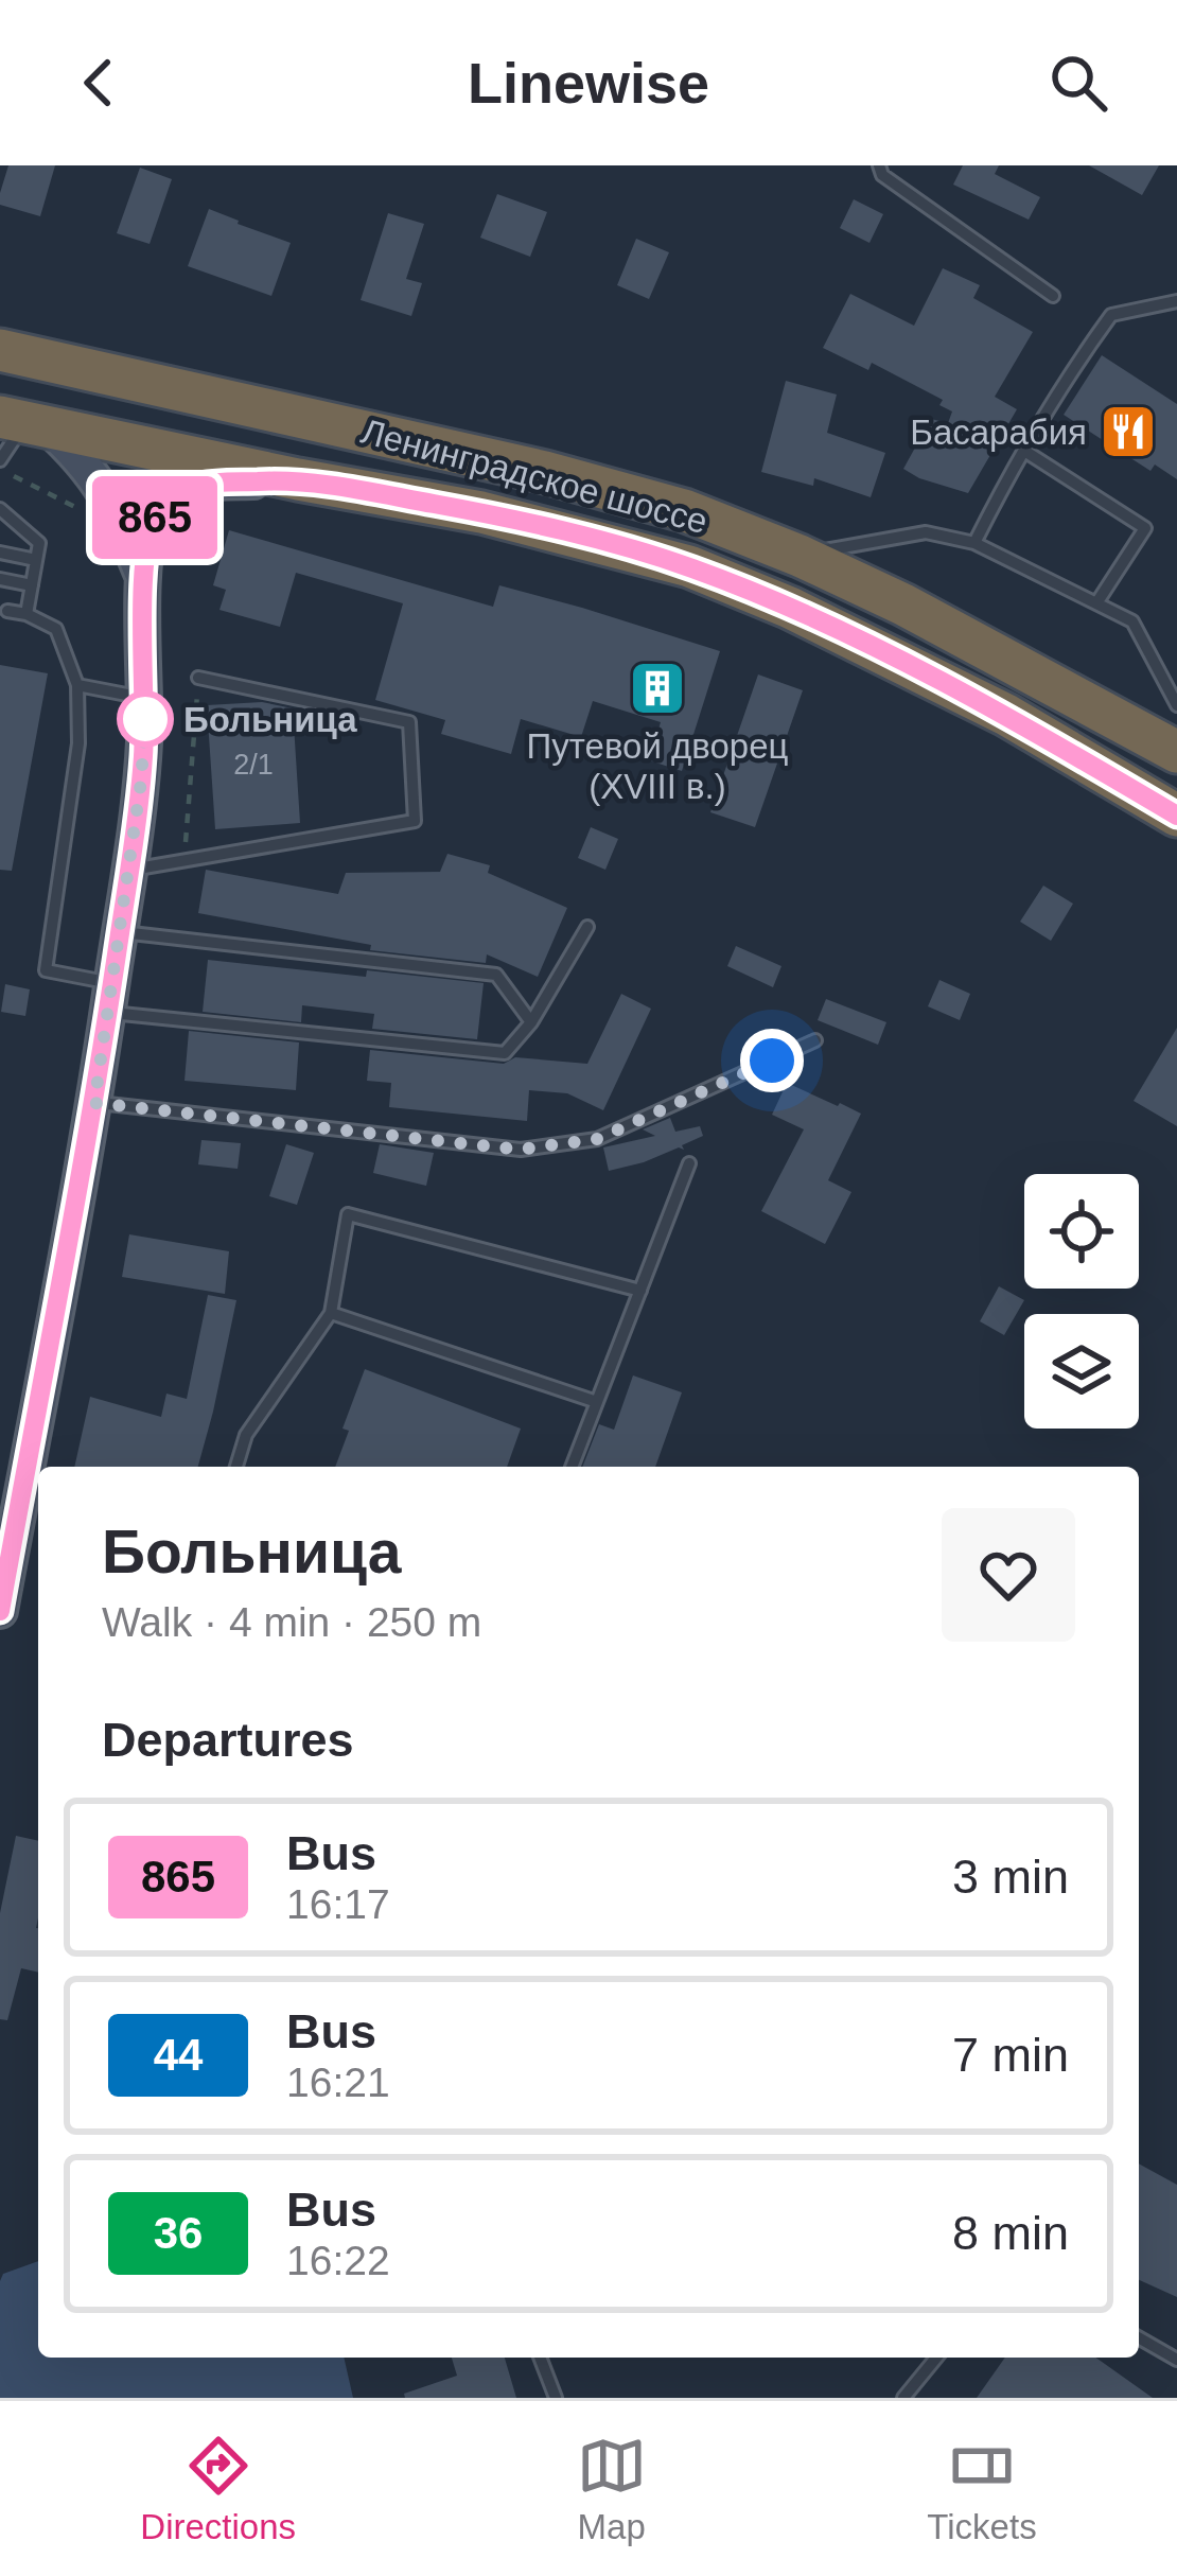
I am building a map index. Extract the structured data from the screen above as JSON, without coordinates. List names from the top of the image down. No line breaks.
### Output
{"streets":{"highway":["Ленинградское шоссе"]},"places":{"restaurant":["Басарабия"],"building":["Путевой дворец (XVIII в.)"],"other":["Больница"]},"lines":["bus line 865"],"house_numbers":["2/1"],"page":{"header":"Linewise","on_map":"865","heading":[["Больница","Walk · 4 min · 250 m"],"Departures"],"list":[{"mark":"865","name":"Bus","note":"16:17","value":"3 min"},{"mark":"44","name":"Bus","note":"16:21","value":"7 min"},{"mark":"36","name":"Bus","note":"16:22","value":"8 min"}],"tabs":["Directions","Map","Tickets"]}}
